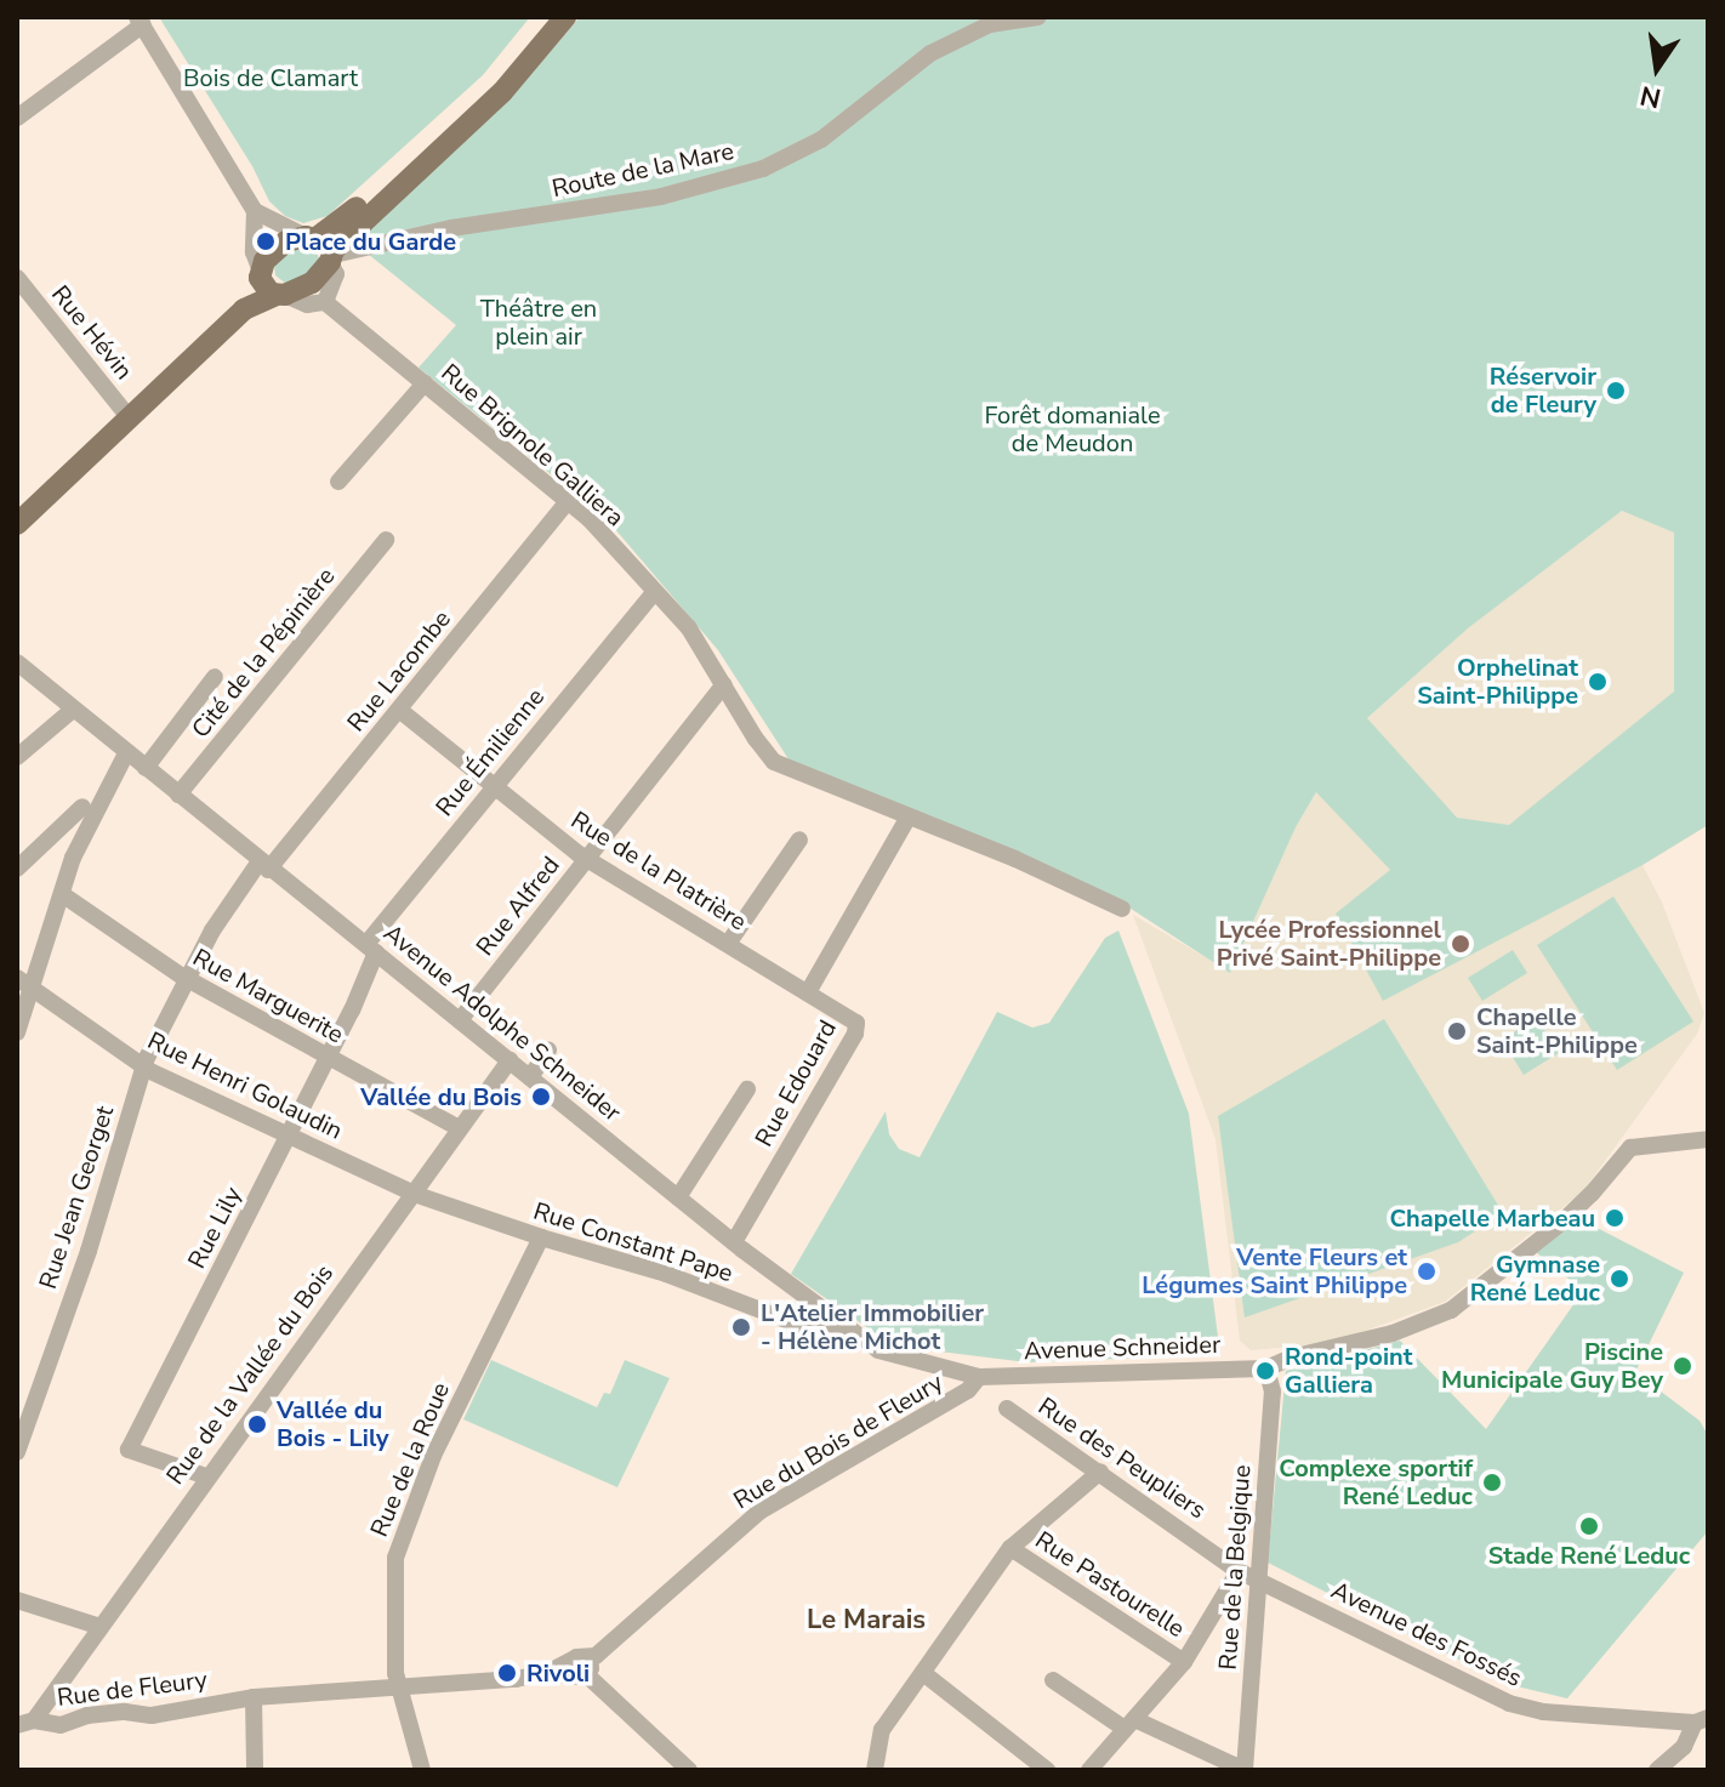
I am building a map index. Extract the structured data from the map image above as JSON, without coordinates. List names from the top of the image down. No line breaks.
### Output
{"streets":{"street":["Route de la Mare","Rue Hévin","Rue Brignole Galliera","Cité de la Pépinière","Rue Lacombe","Rue Émilienne","Rue de la Platrière","Rue Alfred","Rue Marguerite","Avenue Adolphe Schneider","Rue Edouard","Rue Henri Golaudin","Rue Jean Georget","Rue Lily","Rue Constant Pape","Avenue Schneider","Rue de la Vallée du Bois","Rue du Bois de Fleury","Rue des Peupliers","Rue de la Roue","Rue de la Belgique","Rue Pastourelle","Avenue des Fossés","Rue de Fleury"]},"crossings":[["Rue Brignole Galliera","Rue Lacombe"],["Rue Brignole Galliera","Rue Émilienne"],["Rue Brignole Galliera","Rue Alfred"],["Rue Brignole Galliera","Rue Edouard"],["Cité de la Pépinière","Avenue Adolphe Schneider"],["Rue Lacombe","Rue de la Platrière"],["Rue Lacombe","Rue Marguerite"],["Rue Lacombe","Avenue Adolphe Schneider"],["Rue Lacombe","Rue Jean Georget"],["Rue Émilienne","Rue de la Platrière"],["Rue Émilienne","Avenue Adolphe Schneider"],["Rue Émilienne","Rue Lily"],["Rue de la Platrière","Rue Alfred"],["Rue de la Platrière","Rue Edouard"],["Rue Alfred","Avenue Adolphe Schneider"],["Rue Marguerite","Rue Jean Georget"],["Rue Marguerite","Rue Lily"],["Rue Marguerite","Rue de la Vallée du Bois"],["Avenue Adolphe Schneider","Rue Edouard"],["Avenue Adolphe Schneider","Rue Lily"],["Avenue Adolphe Schneider","Rue Constant Pape"],["Avenue Adolphe Schneider","Avenue Schneider"],["Avenue Adolphe Schneider","Rue de la Vallée du Bois"],["Avenue Adolphe Schneider","Rue du Bois de Fleury"],["Rue Henri Golaudin","Rue Jean Georget"],["Rue Henri Golaudin","Rue Lily"],["Rue Henri Golaudin","Rue Constant Pape"],["Rue Henri Golaudin","Rue de la Vallée du Bois"],["Rue Lily","Rue de la Vallée du Bois"],["Rue Constant Pape","Rue de la Vallée du Bois"],["Rue Constant Pape","Rue de la Roue"],["Avenue Schneider","Rue du Bois de Fleury"],["Avenue Schneider","Rue de la Belgique"],["Rue de la Vallée du Bois","Rue de Fleury"],["Rue du Bois de Fleury","Rue de la Roue"],["Rue du Bois de Fleury","Rue de Fleury"],["Rue des Peupliers","Rue de la Belgique"],["Rue des Peupliers","Avenue des Fossés"],["Rue de la Belgique","Avenue des Fossés"]],"districts":["Le Marais"],"parks":["Bois de Clamart","Théâtre en plein air","Forêt domaniale de Meudon"],"places":["Place du Garde","Réservoir de Fleury","Orphelinat Saint-Philippe","Lycée Professionnel Privé Saint-Philippe","Chapelle Saint-Philippe","Vallée du Bois","Chapelle Marbeau","Vente Fleurs et Légumes Saint Philippe","Gymnase René Leduc","L'Atelier Immobilier - Hélène Michot","Piscine Municipale Guy Bey","Rond-point Galliera","Vallée du Bois - Lily","Complexe sportif René Leduc","Stade René Leduc","Rivoli"],"north":"bottom"}
